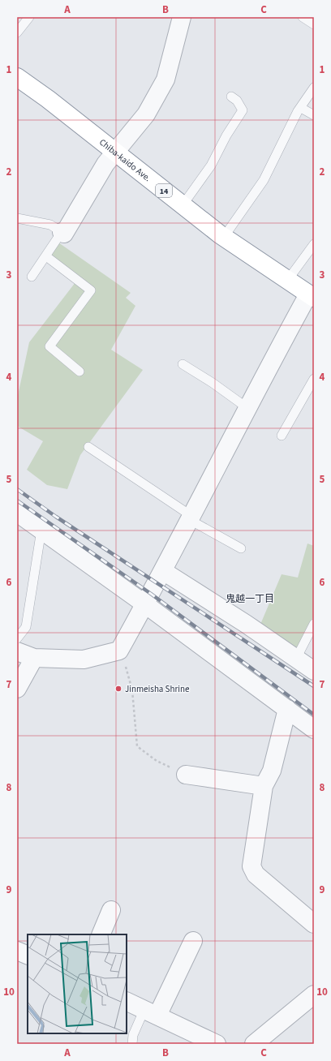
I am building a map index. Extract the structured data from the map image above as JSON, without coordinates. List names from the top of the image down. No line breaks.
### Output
{"streets":{"highway":["Chiba-kaido Ave.","14"]},"districts":["鬼越一丁目"],"places":["Jinmeisha Shrine"],"grid":{"columns":["A","B","C"],"rows":["1","2","3","4","5","6","7","8","9","10"]}}
